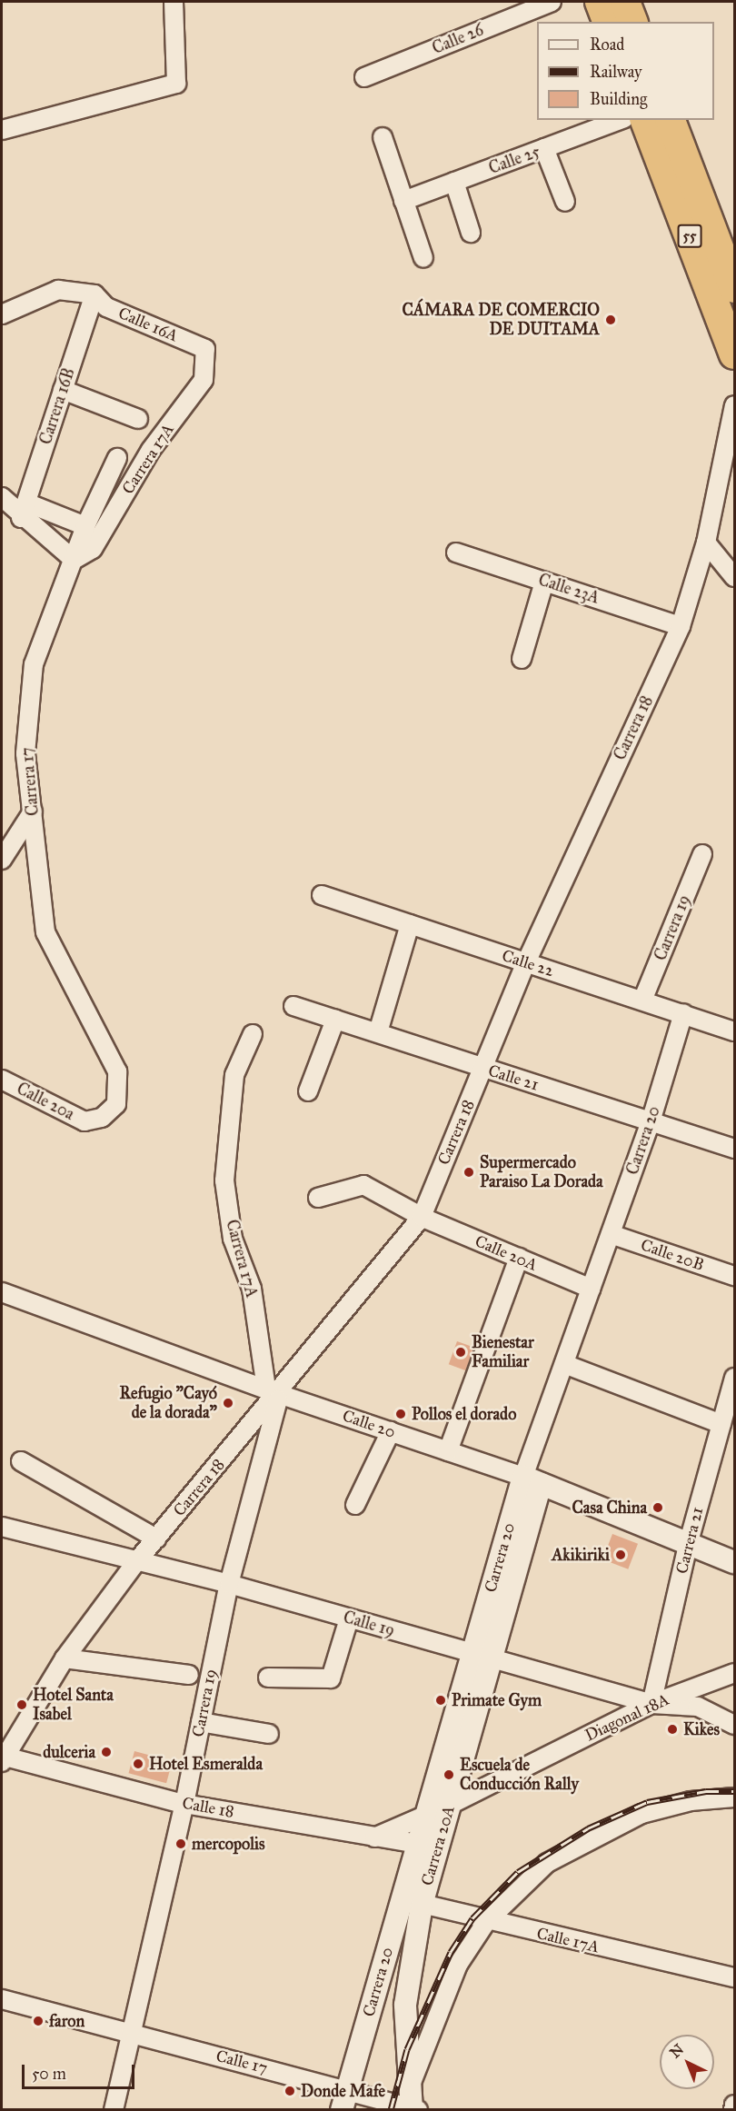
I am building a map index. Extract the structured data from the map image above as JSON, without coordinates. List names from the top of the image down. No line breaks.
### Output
{"streets":{"highway":["55"],"street":["Calle 26","Calle 25","Calle 16A","Carrera 16B","Carrera 17A","Calle 23A","Carrera 18","Carrera 17","Carrera 19","Calle 22","Calle 21","Calle 20a","Carrera 20","Calle 20A","Calle 20B","Calle 20","Carrera 21","Calle 19","Diagonal 18A","Calle 18","Carrera 20A","Calle 17A","Calle 17"]},"crossings":[["Calle 16A","Carrera 16B"],["Calle 16A","Carrera 17A"],["Carrera 17A","Carrera 18"],["Carrera 17A","Carrera 17"],["Carrera 17A","Carrera 19"],["Carrera 17A","Calle 20"],["Calle 23A","Carrera 18"],["Carrera 18","Carrera 19"],["Carrera 18","Calle 22"],["Carrera 18","Calle 21"],["Carrera 18","Calle 20A"],["Carrera 18","Calle 20"],["Carrera 18","Calle 19"],["Carrera 18","Calle 18"],["Carrera 17","Calle 20a"],["Carrera 19","Calle 22"],["Carrera 19","Calle 20"],["Carrera 19","Calle 19"],["Carrera 19","Calle 18"],["Carrera 19","Calle 17"],["Calle 22","Carrera 20"],["Calle 21","Carrera 20"],["Carrera 20","Calle 20A"],["Carrera 20","Calle 20B"],["Carrera 20","Calle 20"],["Carrera 20","Calle 19"],["Carrera 20","Diagonal 18A"],["Carrera 20","Calle 18"],["Carrera 20","Carrera 20A"],["Carrera 20","Calle 17A"],["Carrera 20","Calle 17"],["Calle 20","Carrera 21"],["Carrera 21","Calle 19"],["Carrera 21","Diagonal 18A"],["Calle 19","Diagonal 18A"],["Calle 19","Carrera 20A"],["Diagonal 18A","Calle 18"],["Diagonal 18A","Carrera 20A"],["Carrera 20A","Calle 17A"],["Carrera 20A","Calle 17"]],"places":["CÁMARA DE COMERCIO DE DUITAMA","Supermercado Paraiso La Dorada","Bienestar Familiar","Refugio \"Cayó de la dorada\"","Pollos el dorado","Casa China","Akikiriki","Primate Gym","Hotel Santa Isabel","Kikes","dulceria","Hotel Esmeralda","Escuela de Conducción Rally","mercopolis","faron","Donde Mafe"],"legend":["Road","Railway","Building"],"scale_bar":"50 m","north":"top left"}
